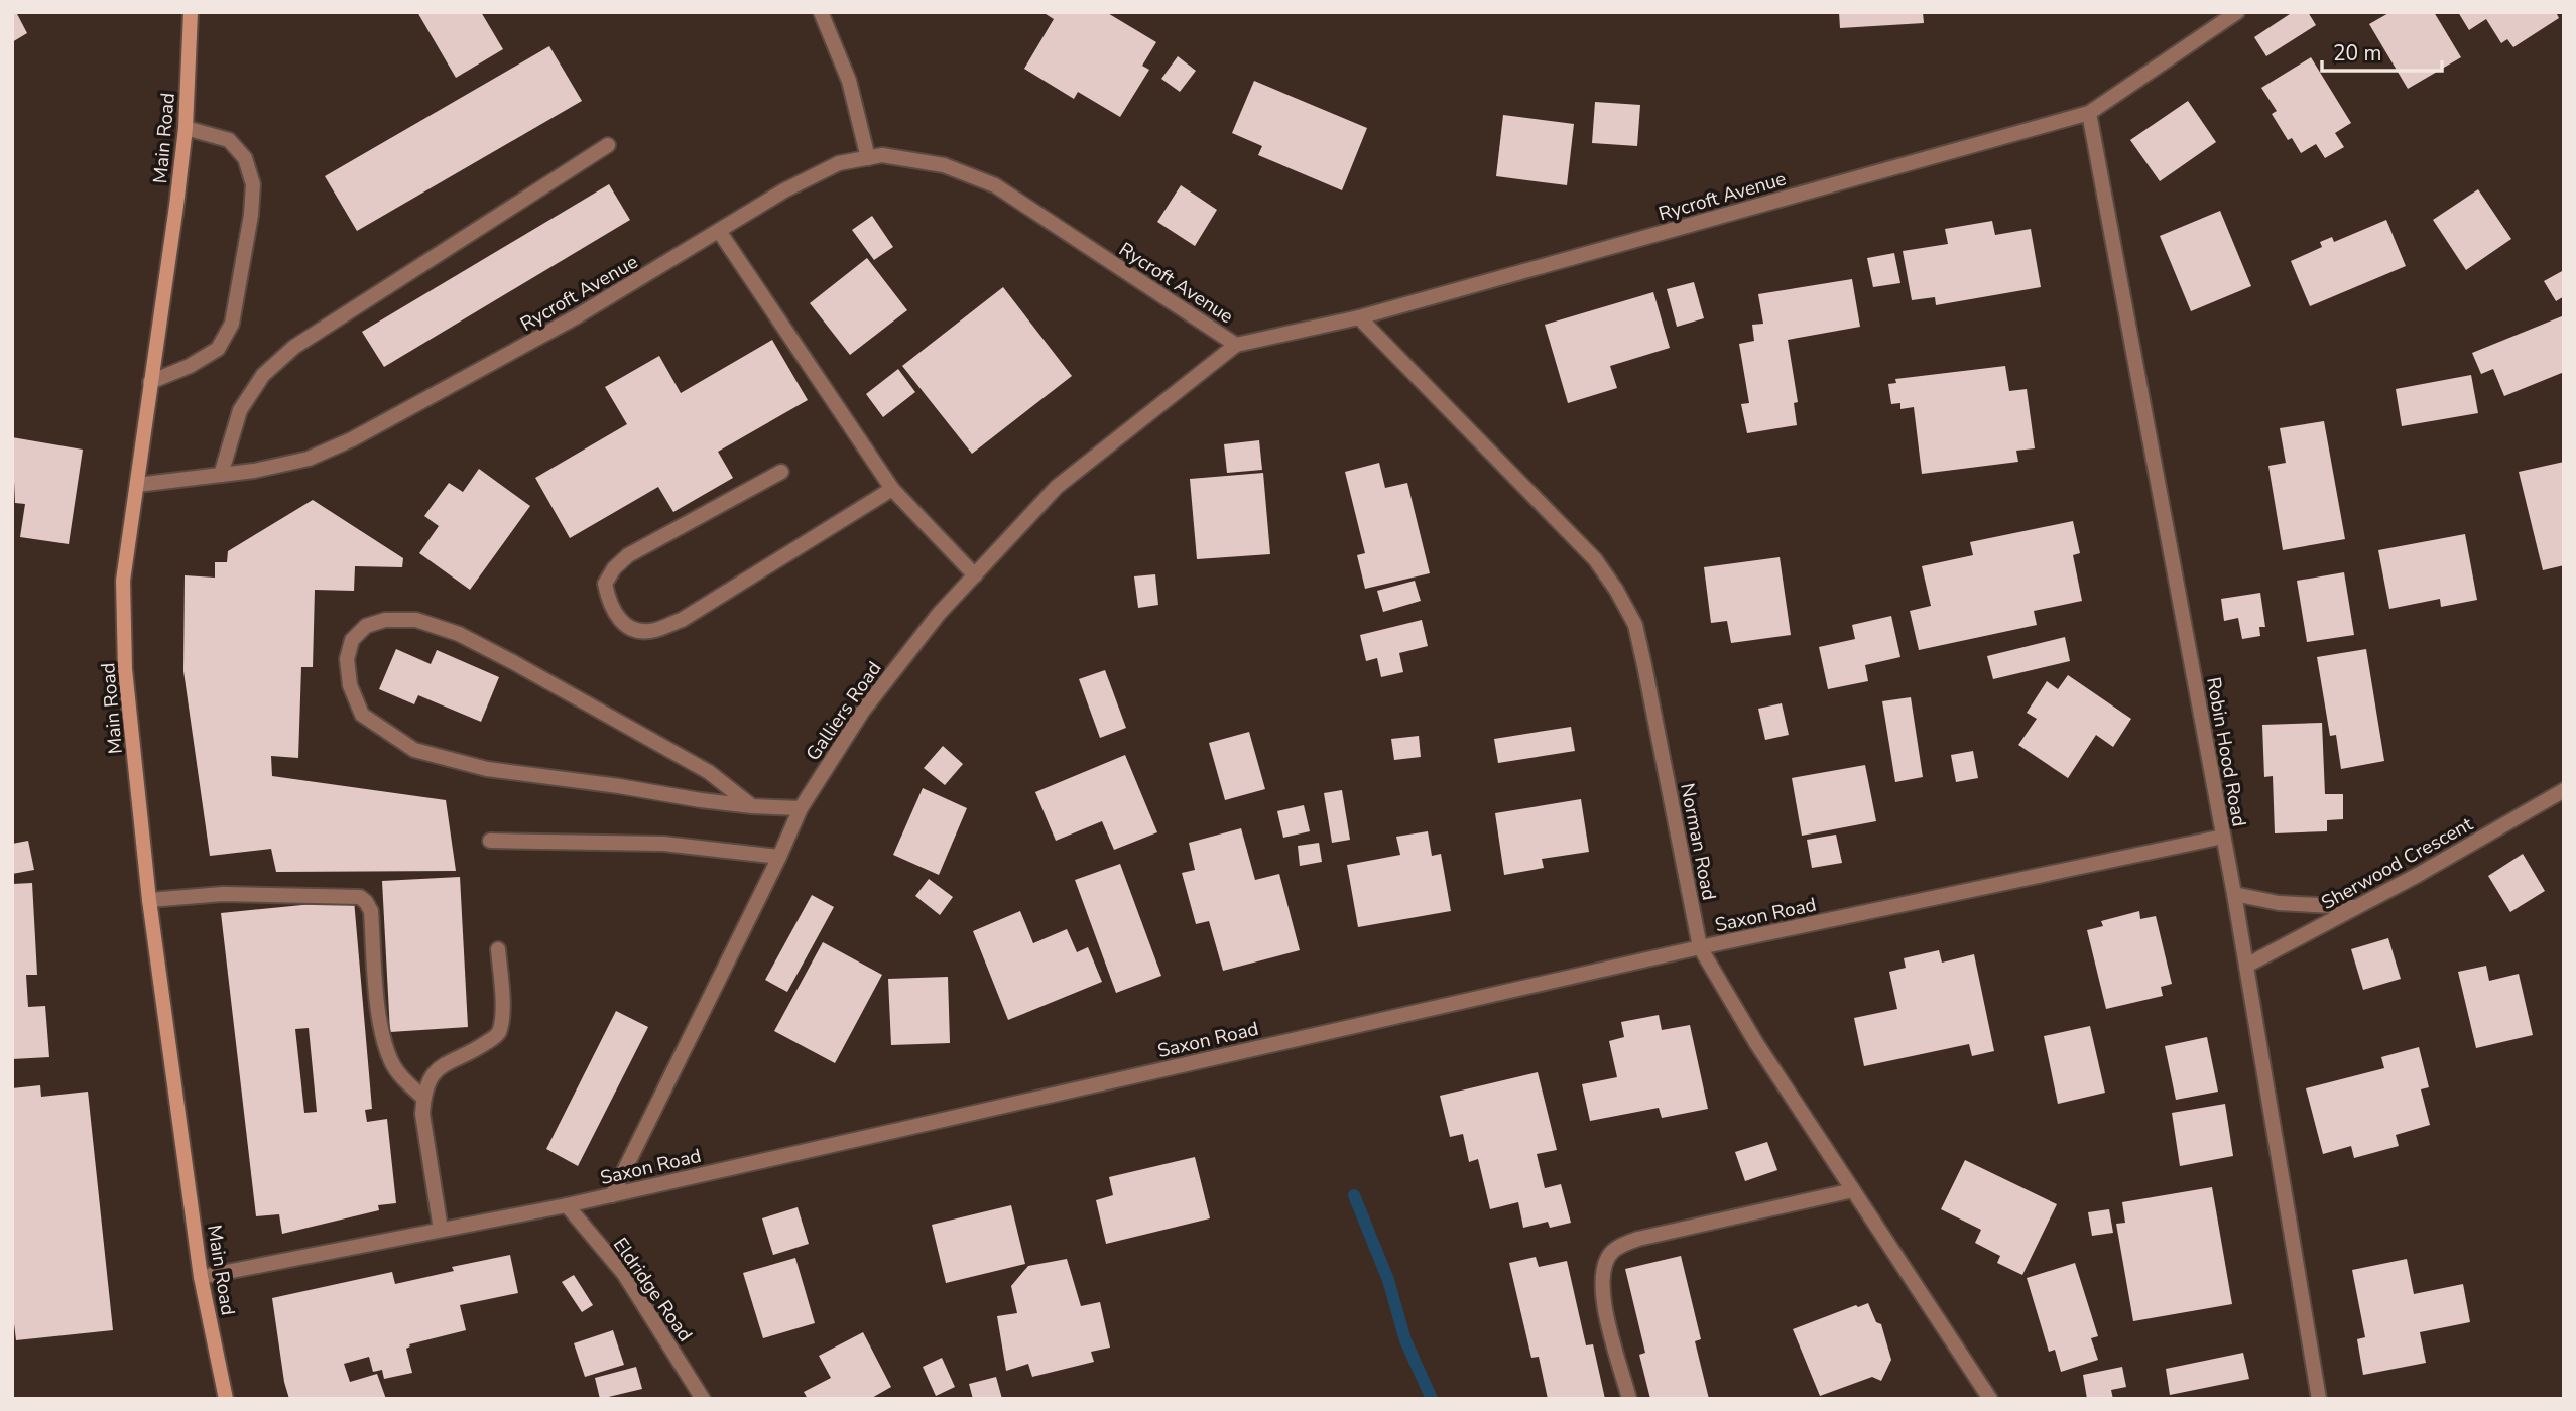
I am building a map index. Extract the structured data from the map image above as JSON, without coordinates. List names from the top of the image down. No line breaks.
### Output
{"streets":{"main road":["Main Road"],"street":["Rycroft Avenue","Galliers Road","Robin Hood Road","Norman Road","Sherwood Crescent","Saxon Road","Eldridge Road"]},"crossings":[["Main Road","Rycroft Avenue"],["Main Road","Saxon Road"],["Rycroft Avenue","Galliers Road"],["Rycroft Avenue","Robin Hood Road"],["Rycroft Avenue","Norman Road"],["Galliers Road","Saxon Road"],["Robin Hood Road","Sherwood Crescent"],["Robin Hood Road","Saxon Road"],["Norman Road","Saxon Road"],["Saxon Road","Eldridge Road"]],"scale_bar":"20 m"}
